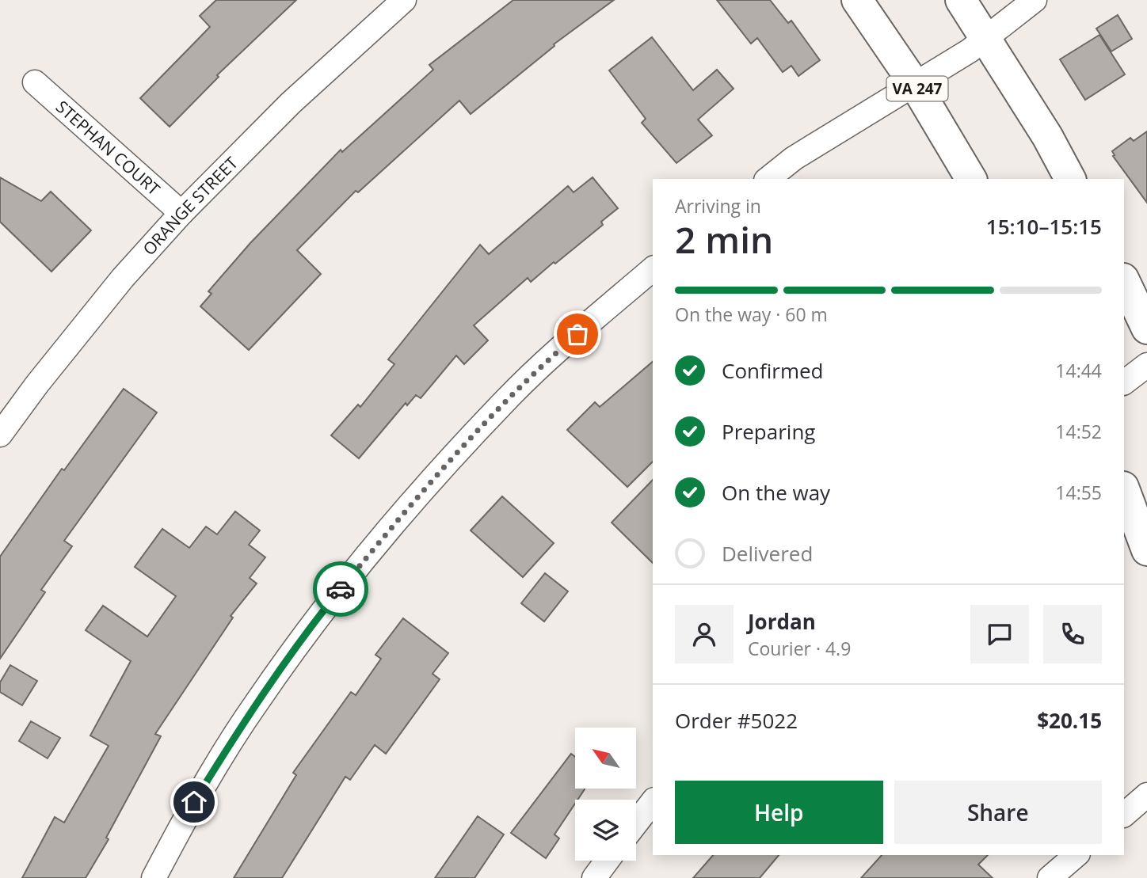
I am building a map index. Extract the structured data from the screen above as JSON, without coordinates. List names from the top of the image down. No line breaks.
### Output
{"streets":{"main road":["VA 247"],"street":["STEPHAN COURT","ORANGE STREET"]},"crossings":[["STEPHAN COURT","ORANGE STREET"]],"north":"top left","page":{"heading":["2 min","Arriving in","15:10–15:15"],"panel":["Jordan","Courier · 4.9","Order #5022","$20.15"],"bar":"On the way · 60 m","list":[["Confirmed","14:44"],["Preparing","14:52"],["On the way","14:55"],"Delivered"],"buttons":["Help","Share"]}}
